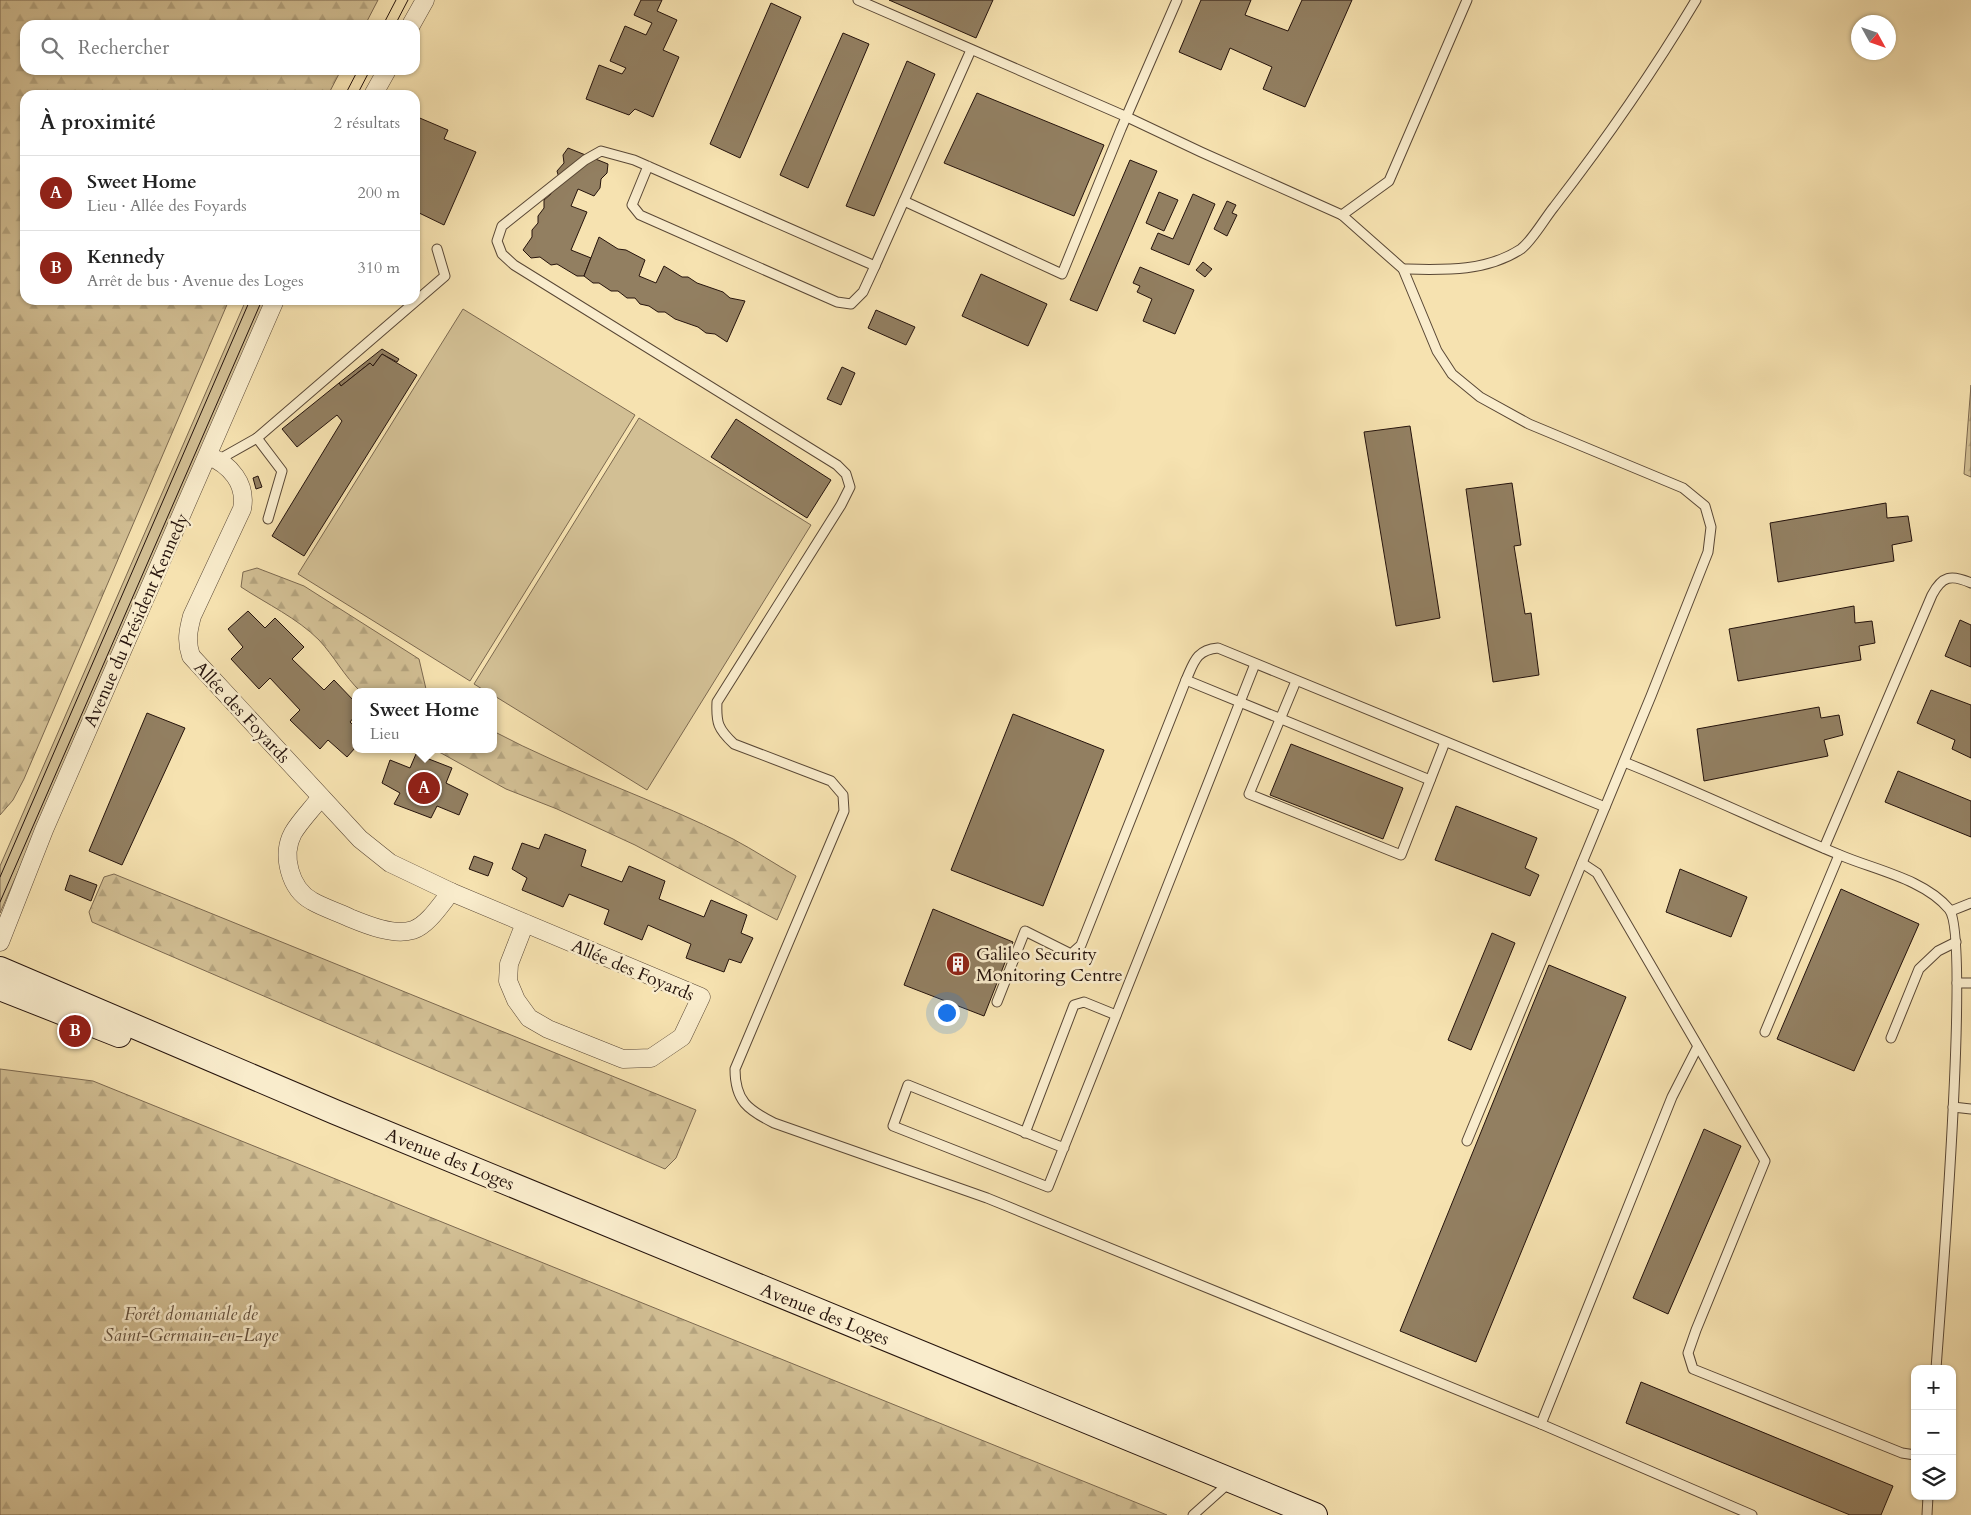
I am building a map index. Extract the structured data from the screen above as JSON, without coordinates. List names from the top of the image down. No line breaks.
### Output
{"streets":{"main road":["Avenue des Loges"],"street":["Avenue du Président Kennedy","Allée des Foyards"]},"crossings":[["Avenue du Président Kennedy","Allée des Foyards"]],"parks":["Forêt domaniale de Saint-Germain-en-Laye"],"places":{"building":["Galileo Security Monitoring Centre"]},"north":"bottom right","page":{"search":"Rechercher","heading":["À proximité","2 résultats"],"list":[{"mark":"A","name":"Sweet Home","note":"Lieu · Allée des Foyards","value":"200 m"},{"mark":"B","name":"Kennedy","note":"Arrêt de bus · Avenue des Loges","value":"310 m"}],"popup":["Sweet Home","Lieu"],"pins":["A","B"],"map_buttons":["+","−"]}}
